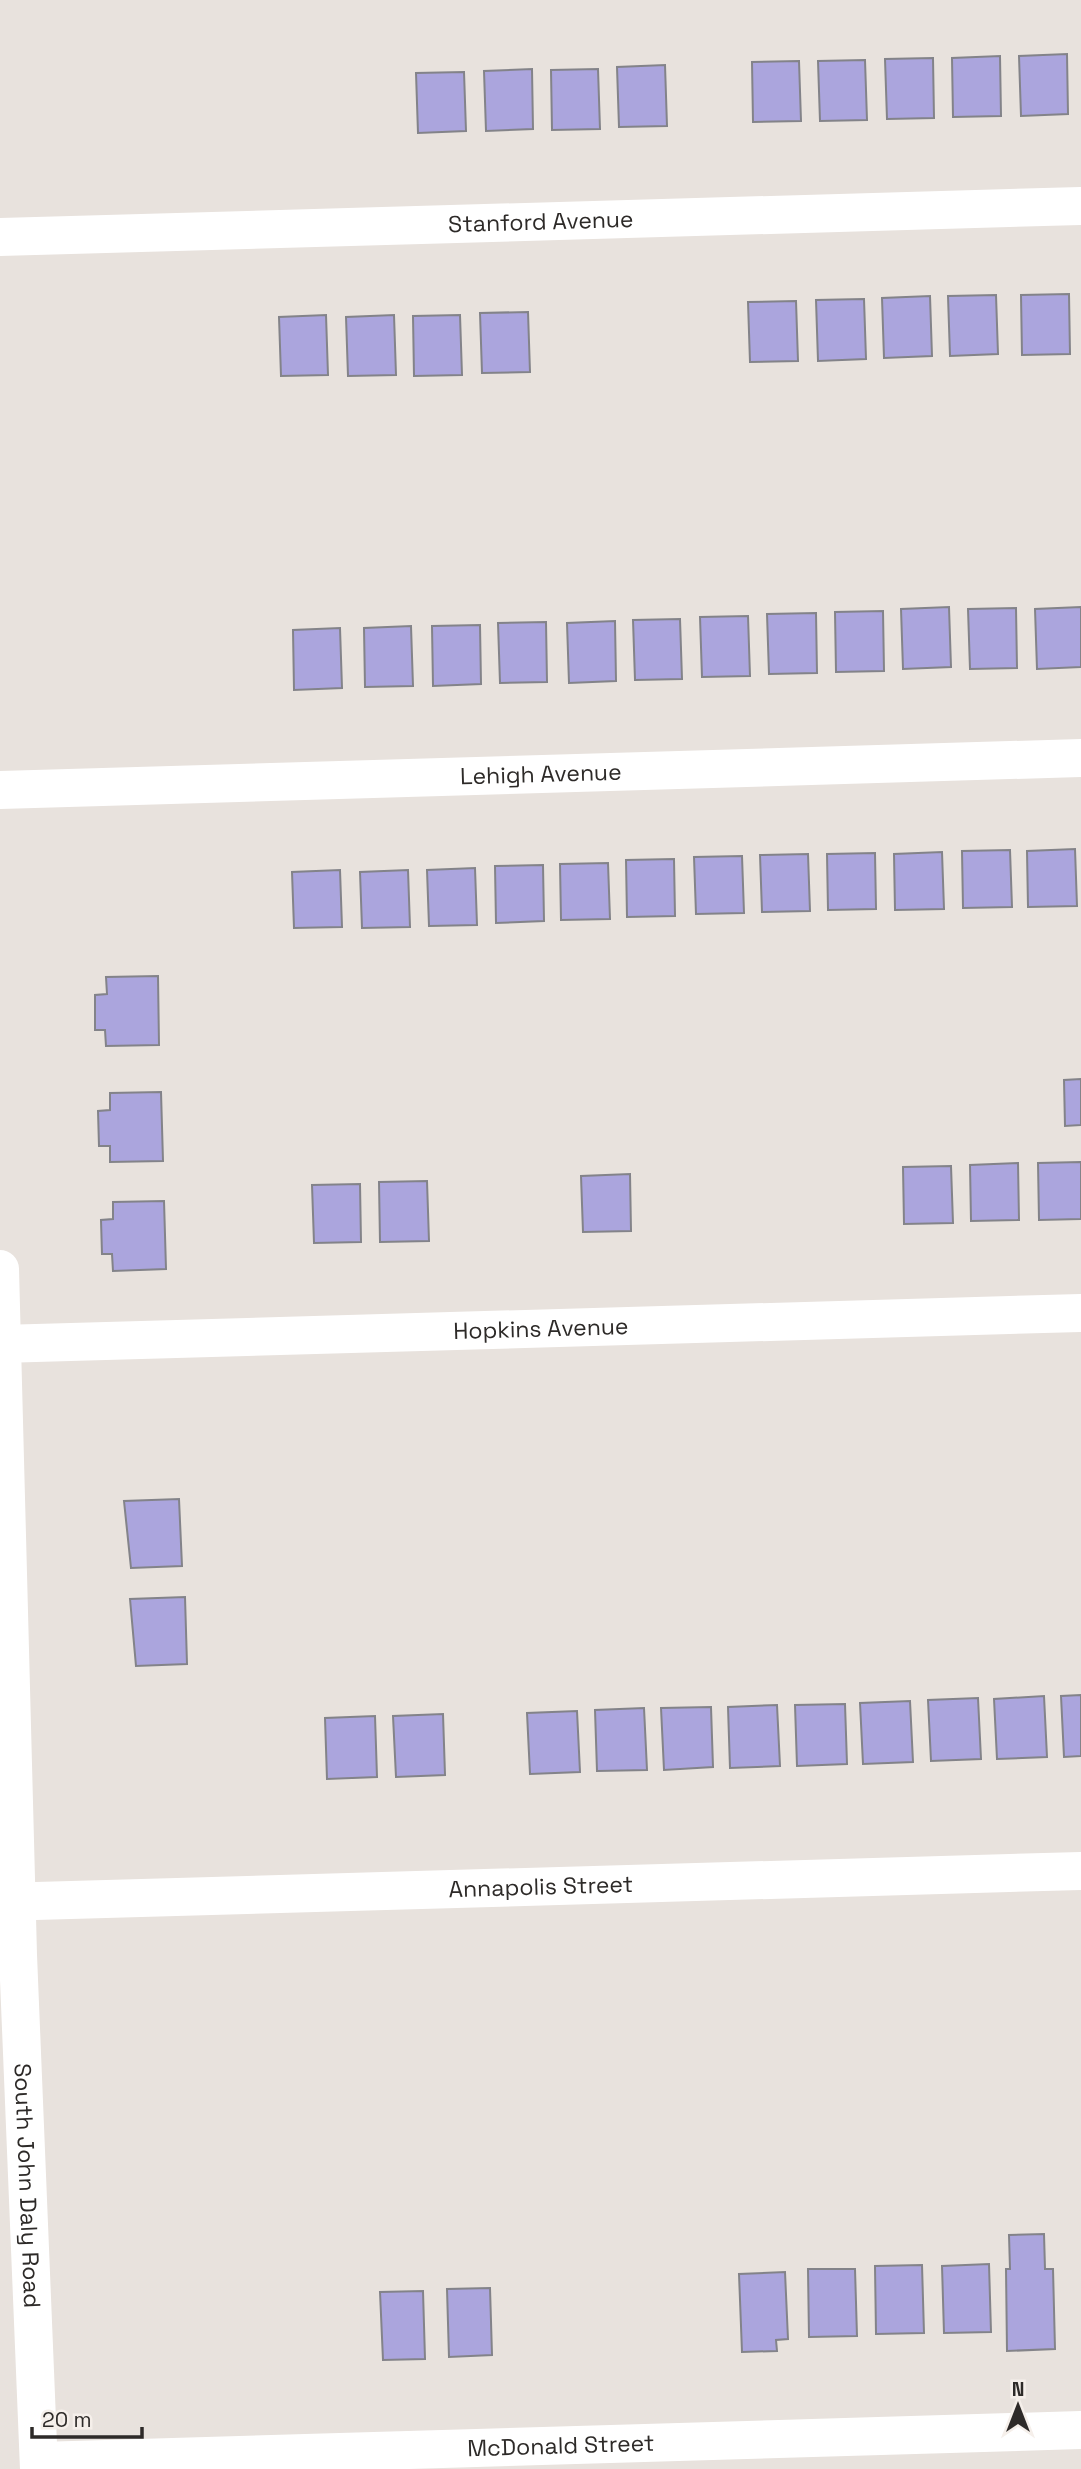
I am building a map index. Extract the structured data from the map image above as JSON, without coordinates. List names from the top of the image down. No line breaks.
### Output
{"streets":{"street":["Stanford Avenue","Lehigh Avenue","Hopkins Avenue","Annapolis Street","South John Daly Road","McDonald Street"]},"crossings":[["Hopkins Avenue","South John Daly Road"],["Annapolis Street","South John Daly Road"],["South John Daly Road","McDonald Street"]],"scale_bar":"20 m","north":"top"}
